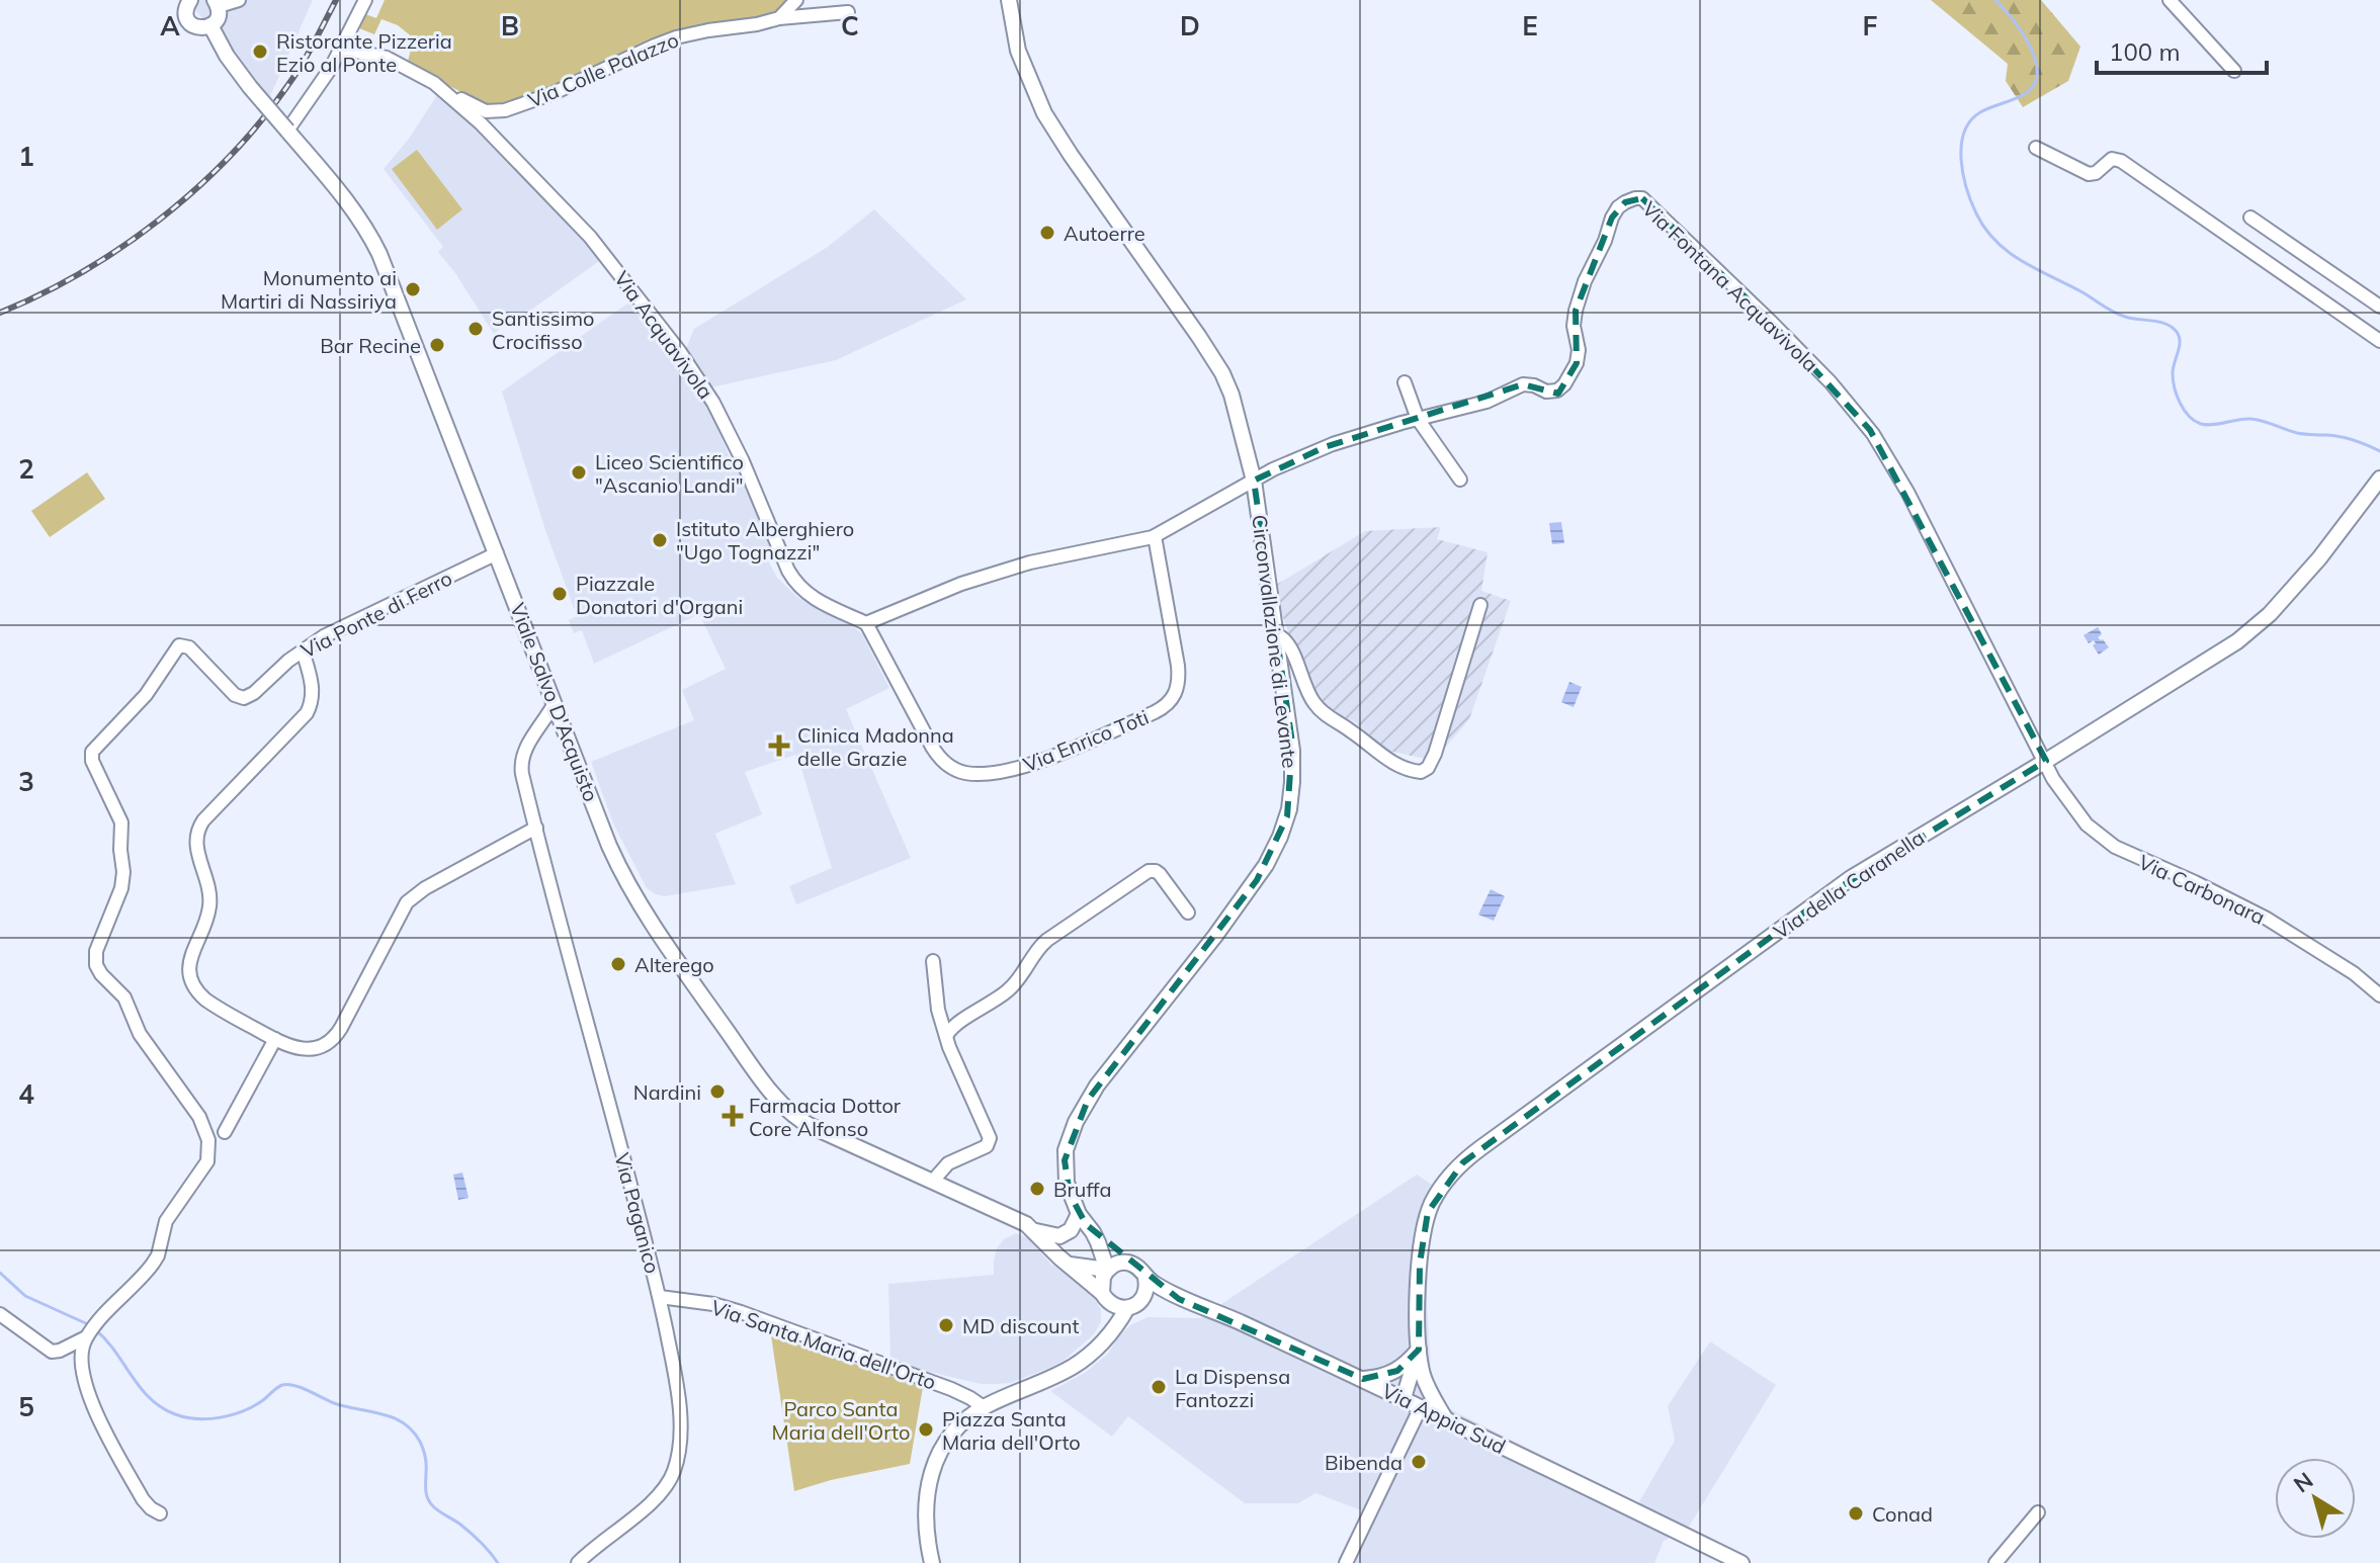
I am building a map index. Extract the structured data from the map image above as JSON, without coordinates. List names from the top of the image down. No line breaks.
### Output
{"streets":{"main road":["Circonvallazione di Levante","Viale Salvo D'Acquisto","Via della Caranella","Via Appia Sud"],"street":["Via Colle Palazzo","Via Fontana Acquavivola","Via Acquavivola","Via Ponte di Ferro","Via Enrico Toti","Via Carbonara","Via Paganico","Via Santa Maria dell'Orto"]},"crossings":[["Via Colle Palazzo","Via Acquavivola"],["Via Fontana Acquavivola","Circonvallazione di Levante"],["Via Fontana Acquavivola","Via della Caranella"],["Via Fontana Acquavivola","Via Carbonara"],["Via Acquavivola","Via Enrico Toti"],["Via Ponte di Ferro","Viale Salvo D'Acquisto"],["Circonvallazione di Levante","Viale Salvo D'Acquisto"],["Circonvallazione di Levante","Via Appia Sud"],["Viale Salvo D'Acquisto","Via Paganico"],["Viale Salvo D'Acquisto","Via Appia Sud"],["Via della Caranella","Via Carbonara"],["Via della Caranella","Via Appia Sud"],["Via Paganico","Via Santa Maria dell'Orto"]],"parks":["Parco Santa Maria dell'Orto"],"places":{"other":["Ristorante Pizzeria Ezio al Ponte","Autoerre","Monumento ai Martiri di Nassiriya","Santissimo Crocifisso","Bar Recine","Liceo Scientifico \"Ascanio Landi\"","Istituto Alberghiero \"Ugo Tognazzi\"","Piazzale Donatori d'Organi","Alterego","Nardini","Bruffa","MD discount","La Dispensa Fantozzi","Piazza Santa Maria dell'Orto","Bibenda","Conad"],"health":["Clinica Madonna delle Grazie","Farmacia Dottor Core Alfonso"]},"scale_bar":"100 m","north":"top left","grid":{"columns":["A","B","C","D","E","F"],"rows":["1","2","3","4","5"]}}
